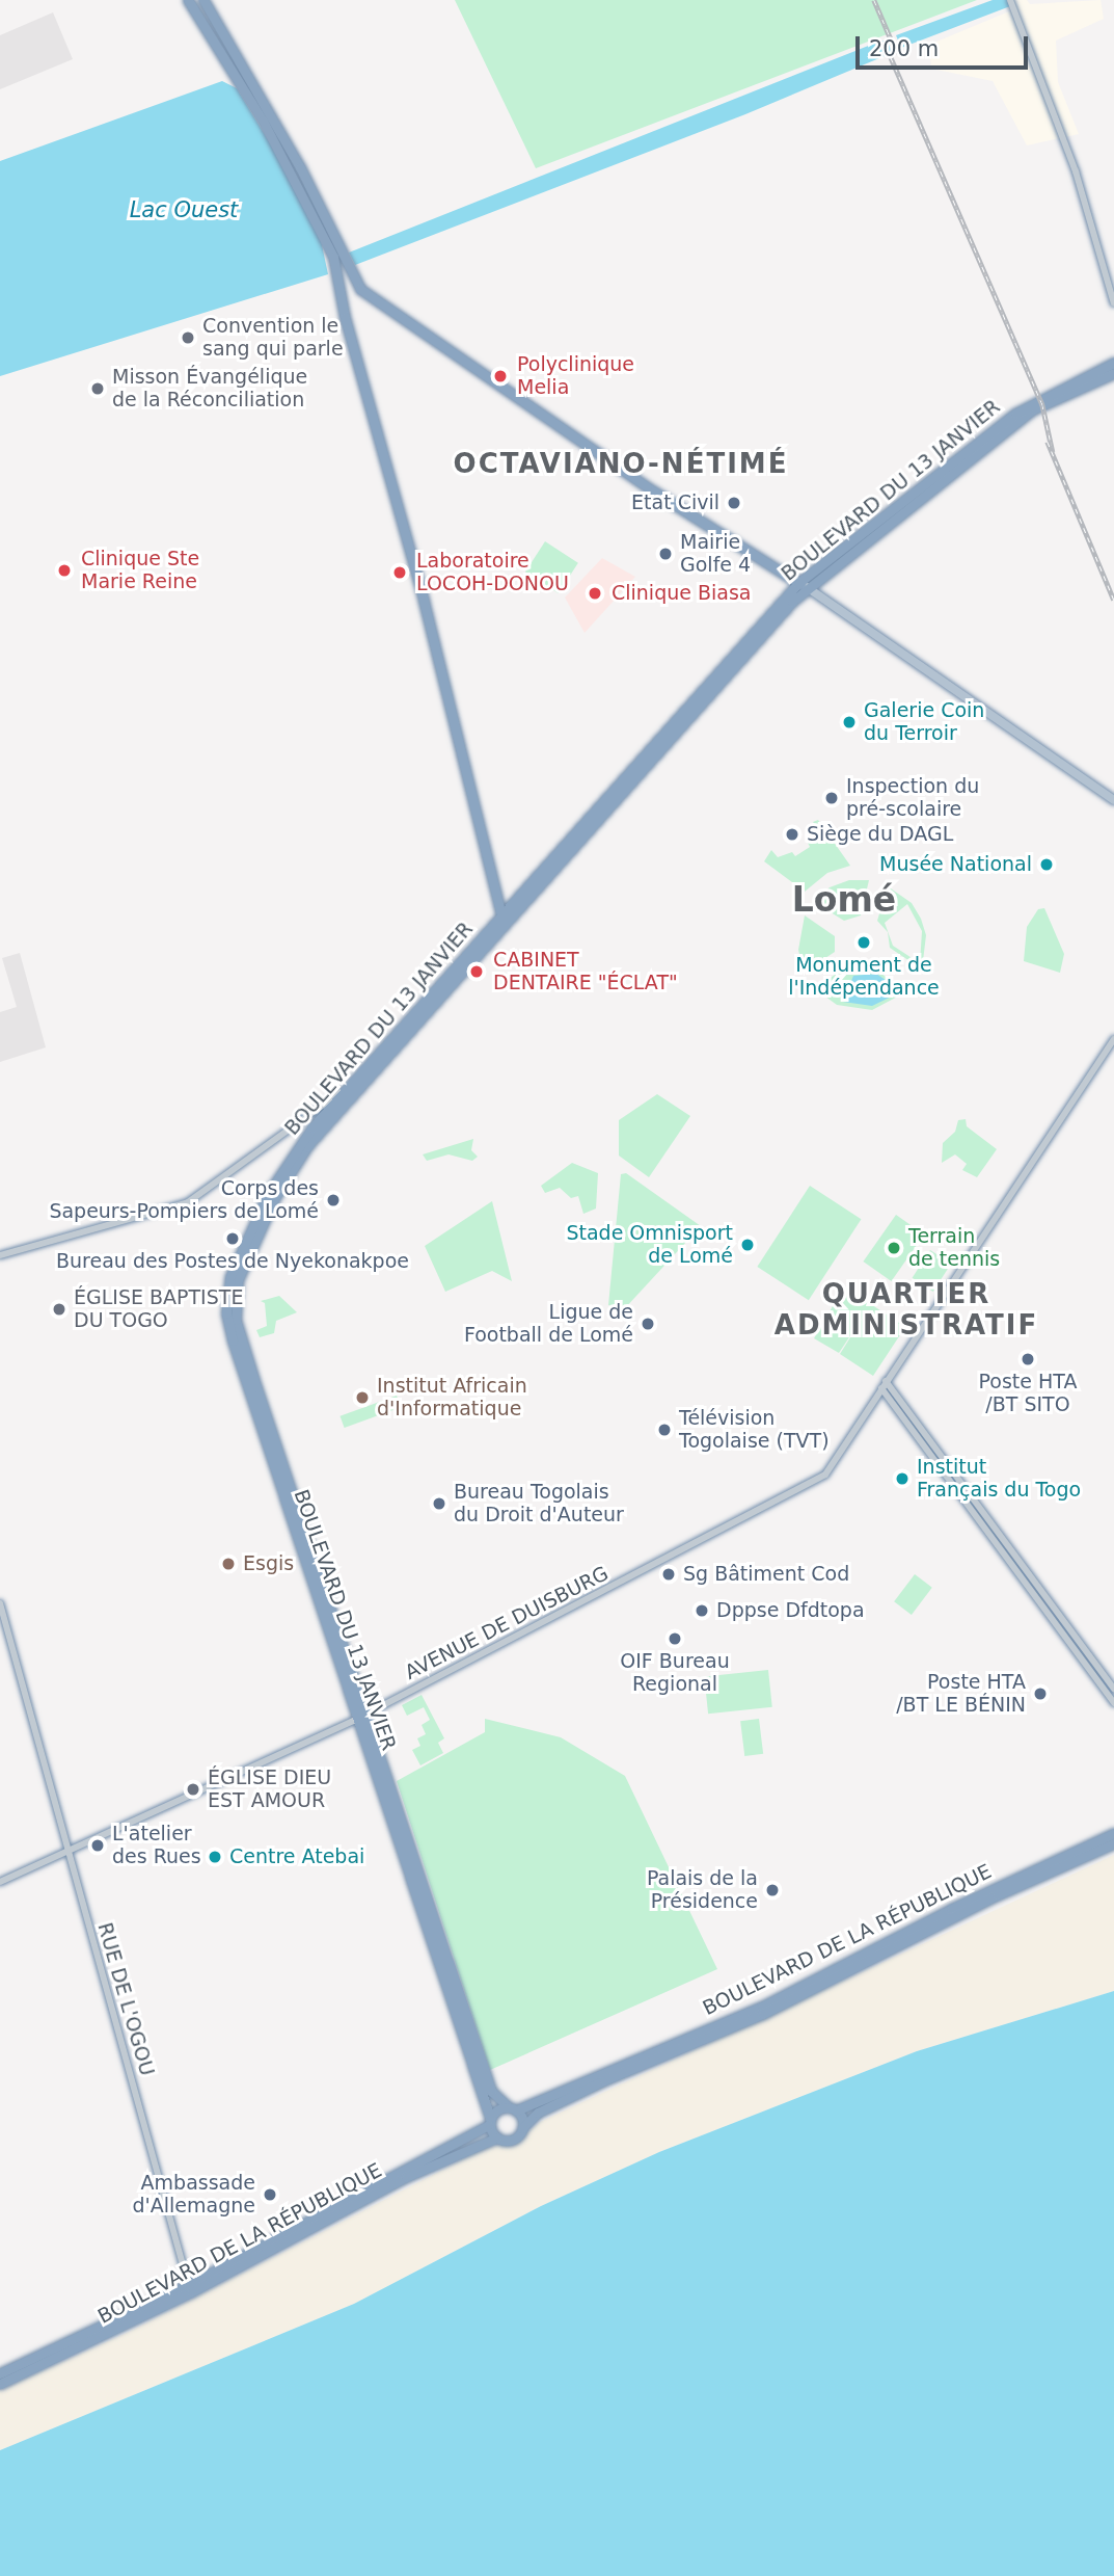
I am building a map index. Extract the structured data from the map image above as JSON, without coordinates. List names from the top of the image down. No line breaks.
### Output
{"streets":{"highway":["BOULEVARD DU 13 JANVIER","BOULEVARD DE LA RÉPUBLIQUE"],"street":["AVENUE DE DUISBURG","RUE DE L'OGOU"]},"crossings":[["BOULEVARD DU 13 JANVIER","AVENUE DE DUISBURG"],["BOULEVARD DU 13 JANVIER","BOULEVARD DE LA RÉPUBLIQUE"],["AVENUE DE DUISBURG","RUE DE L'OGOU"],["BOULEVARD DE LA RÉPUBLIQUE","RUE DE L'OGOU"]],"districts":["OCTAVIANO-NÉTIMÉ","Lomé","QUARTIER ADMINISTRATIF"],"water":["Lac Ouest"],"places":["Convention le sang qui parle","Polyclinique Melia","Misson Évangélique de la Réconciliation","Etat Civil","Mairie Golfe 4","Clinique Ste Marie Reine","Laboratoire LOCOH-DONOU","Clinique Biasa","Galerie Coin du Terroir","Inspection du pré-scolaire","Siège du DAGL","Musée National","Monument de l'Indépendance","CABINET DENTAIRE \"ÉCLAT\"","Corps des Sapeurs-Pompiers de Lomé","Bureau des Postes de Nyekonakpoe","Stade Omnisport de Lomé","Terrain de tennis","ÉGLISE BAPTISTE DU TOGO","Ligue de Football de Lomé","Poste HTA /BT SITO","Institut Africain d'Informatique","Télévision Togolaise (TVT)","Institut Français du Togo","Bureau Togolais du Droit d'Auteur","Esgis","Sg Bâtiment Cod","Dppse Dfdtopa","OIF Bureau Regional","Poste HTA /BT LE BÉNIN","ÉGLISE DIEU EST AMOUR","L'atelier des Rues","Centre Atebai","Palais de la Présidence","Ambassade d'Allemagne"],"scale_bar":"200 m"}
